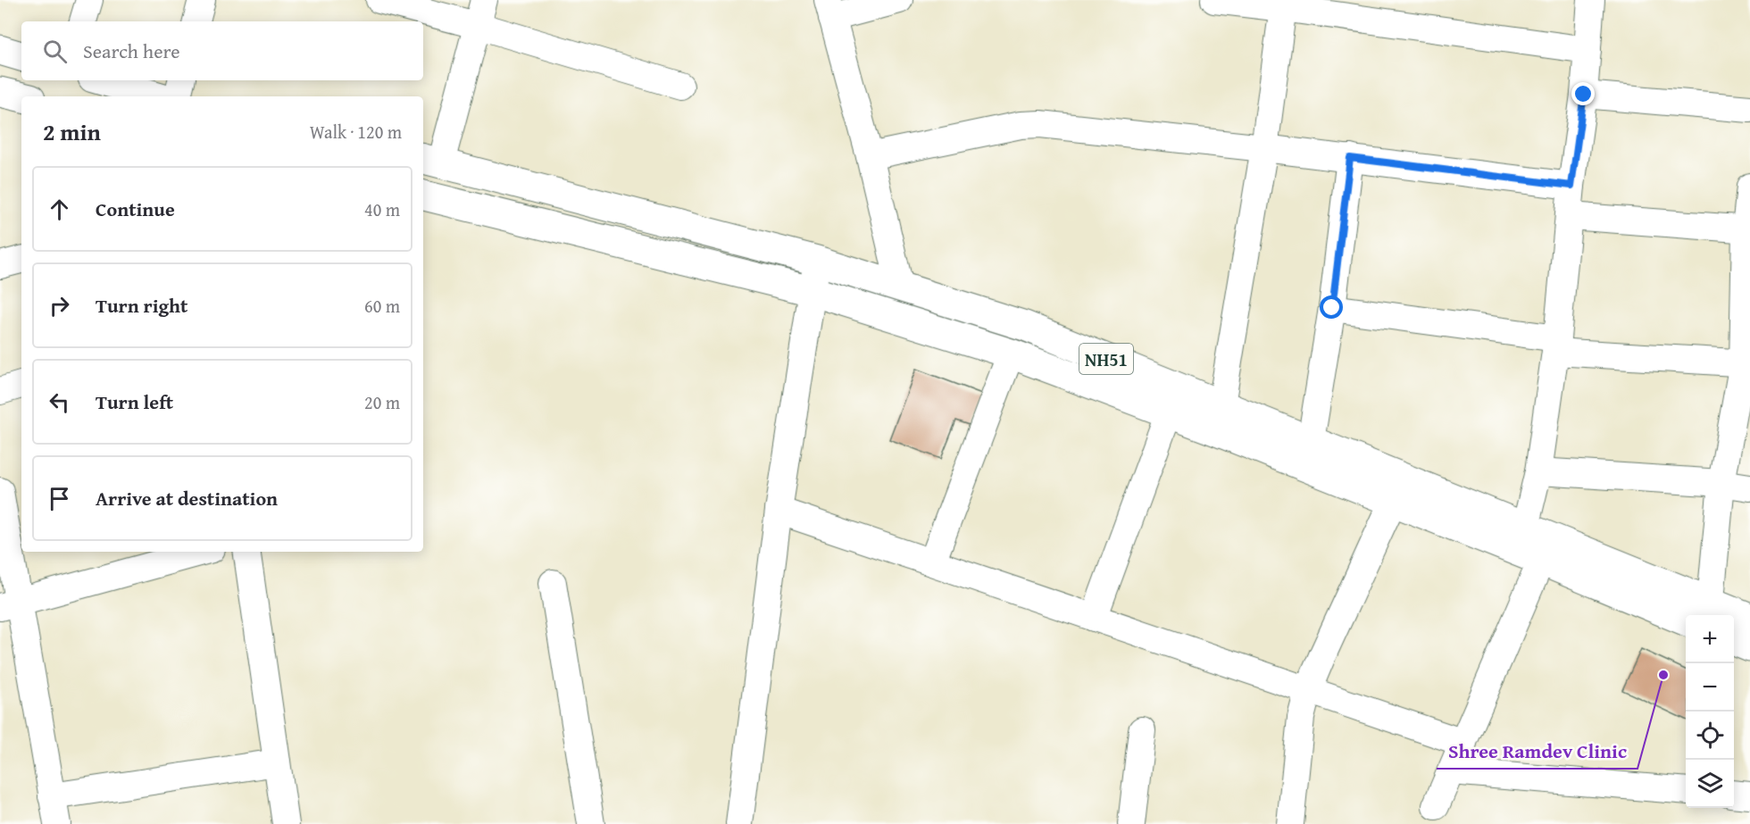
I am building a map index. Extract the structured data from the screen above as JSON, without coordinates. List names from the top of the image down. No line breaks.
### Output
{"streets":{"highway":["NH51"]},"places":["Shree Ramdev Clinic"],"page":{"search":"Search here","heading":["2 min","Walk · 120 m"],"list":[["Continue","40 m"],["Turn right","60 m"],["Turn left","20 m"],"Arrive at destination"],"map_buttons":["+","−"]}}
